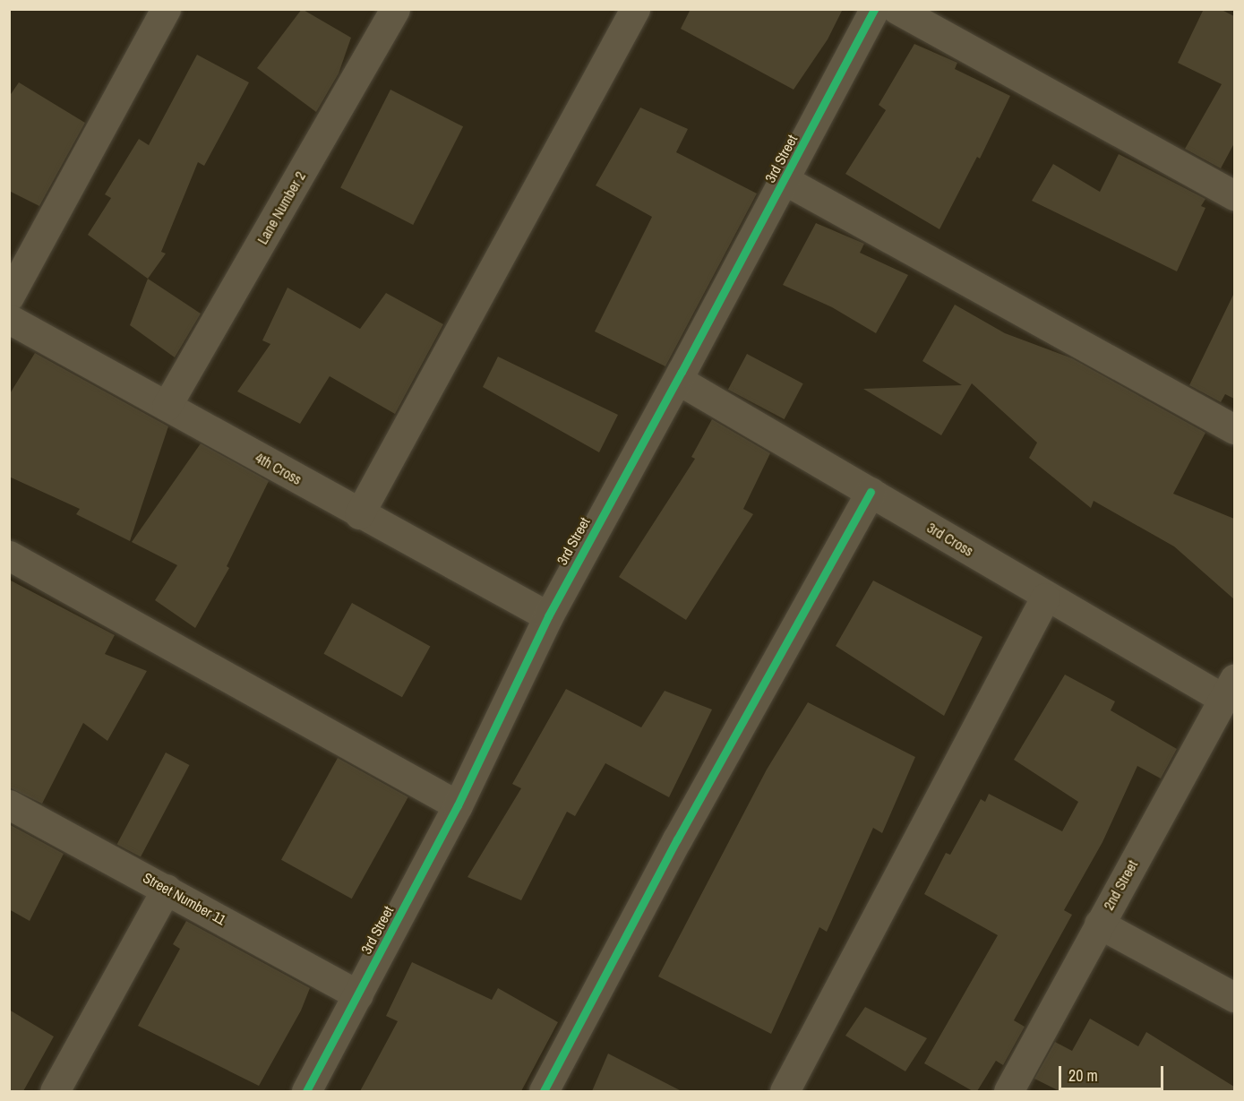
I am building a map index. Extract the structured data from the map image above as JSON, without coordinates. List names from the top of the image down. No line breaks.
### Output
{"streets":{"street":["3rd Street","Lane Number 2","4th Cross","3rd Cross","2nd Street","Street Number 11"]},"crossings":[["3rd Street","4th Cross"],["3rd Street","3rd Cross"],["3rd Street","Street Number 11"],["Lane Number 2","4th Cross"],["3rd Cross","2nd Street"]],"scale_bar":"20 m"}
